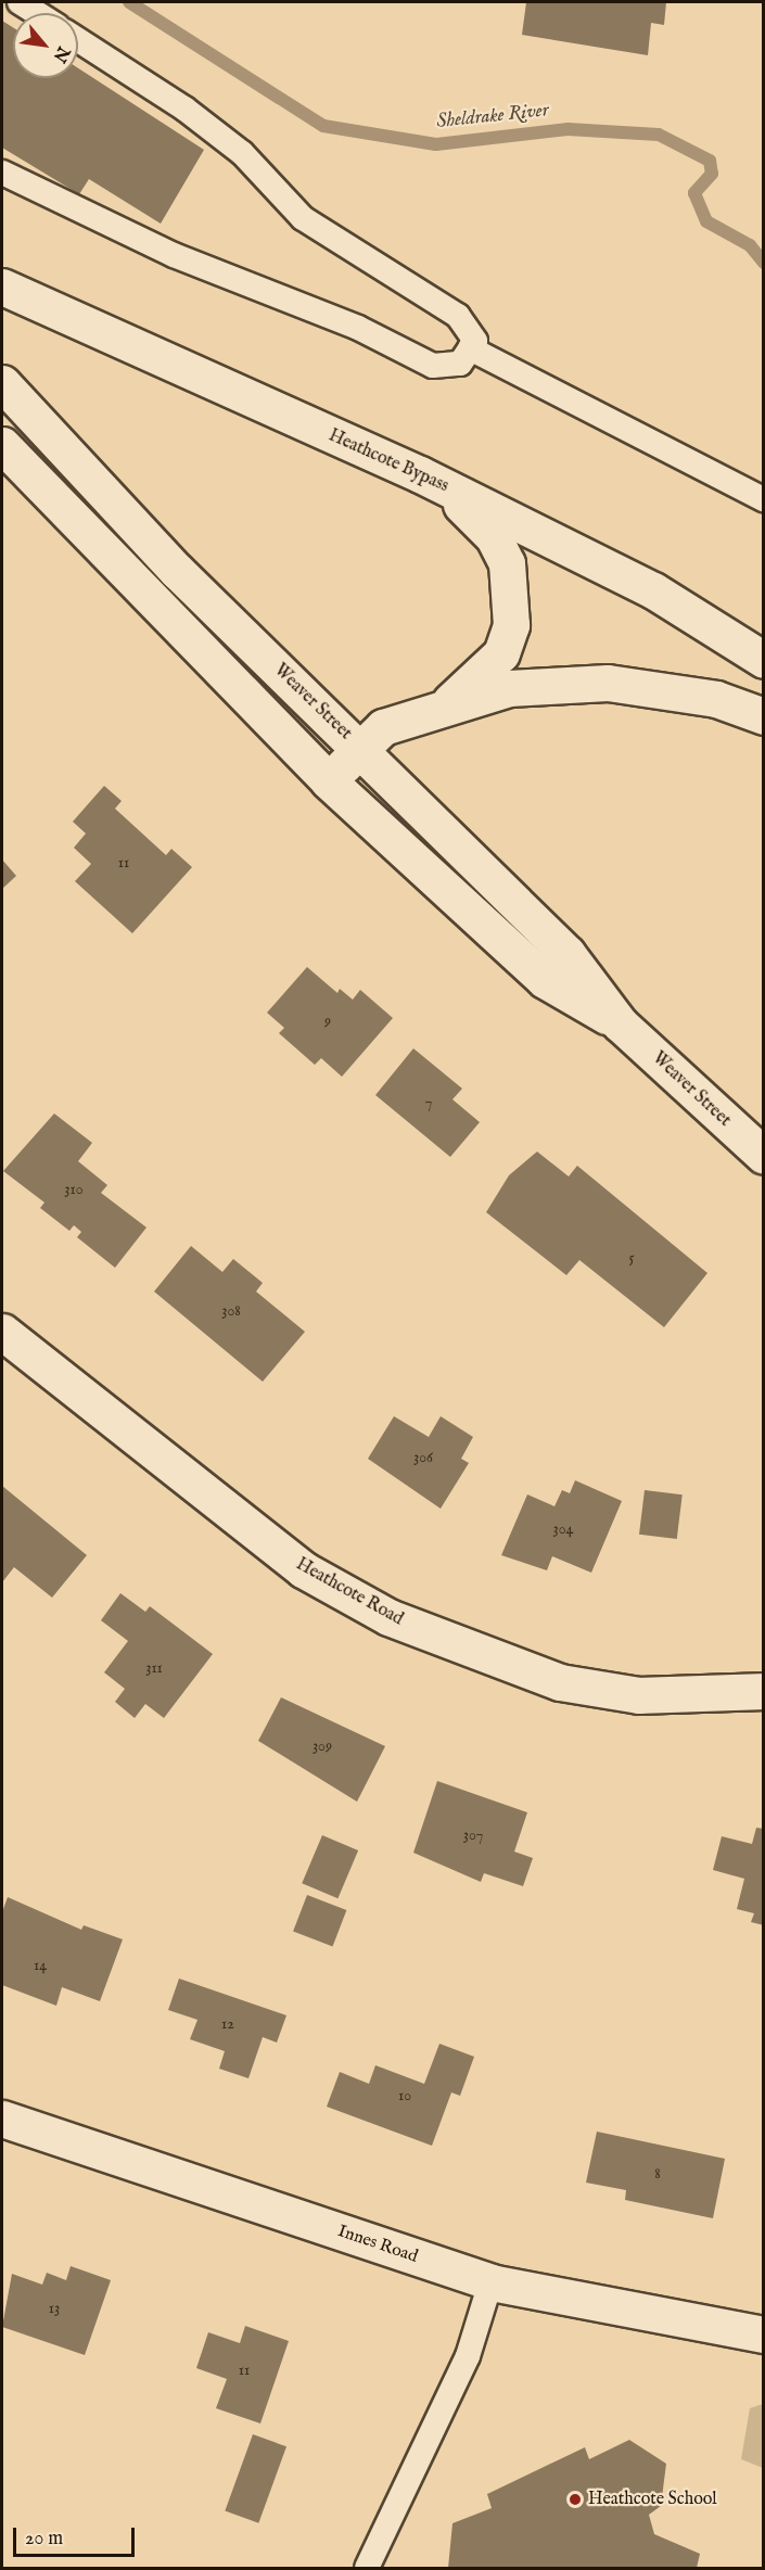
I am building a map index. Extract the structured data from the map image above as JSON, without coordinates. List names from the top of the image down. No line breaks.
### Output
{"streets":{"main road":["Heathcote Bypass","Weaver Street","Heathcote Road","Innes Road"]},"water":["Sheldrake River"],"places":["Heathcote School"],"house_numbers":["11","9","7","310","5","308","306","304","311","309","307","14","12","10","8","13","11"],"scale_bar":"20 m","north":"bottom right"}
